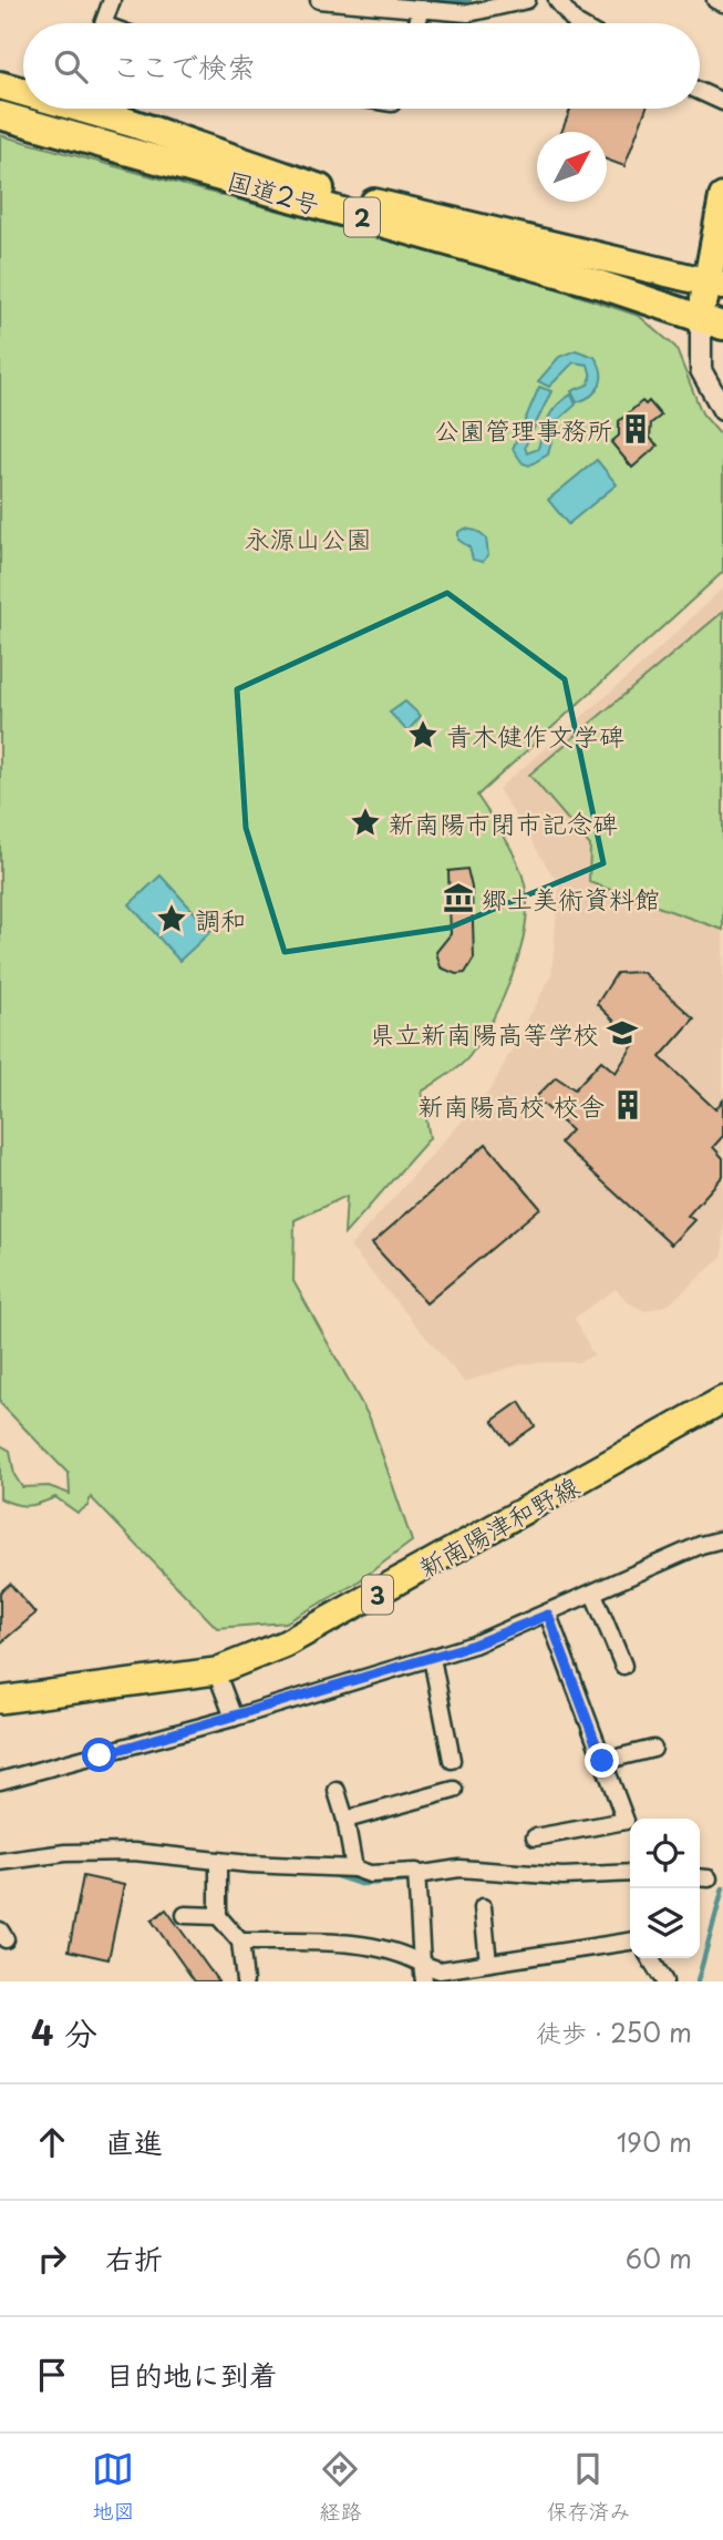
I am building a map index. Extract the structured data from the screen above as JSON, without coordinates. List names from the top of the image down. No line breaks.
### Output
{"streets":{"highway":["国道2号","2"],"main road":["新南陽津和野線","3"]},"parks":["永源山公園"],"places":{"building":["公園管理事務所","新南陽高校 校舎"],"place":["青木健作文学碑","新南陽市閉市記念碑","調和"],"museum":["郷土美術資料館"],"school or university":["県立新南陽高等学校"]},"north":"top right","page":{"search":"ここで検索","heading":["4 分","徒歩 · 250 m"],"list":[["直進","190 m"],["右折","60 m"],"目的地に到着"],"nav":["地図","経路","保存済み"]}}
